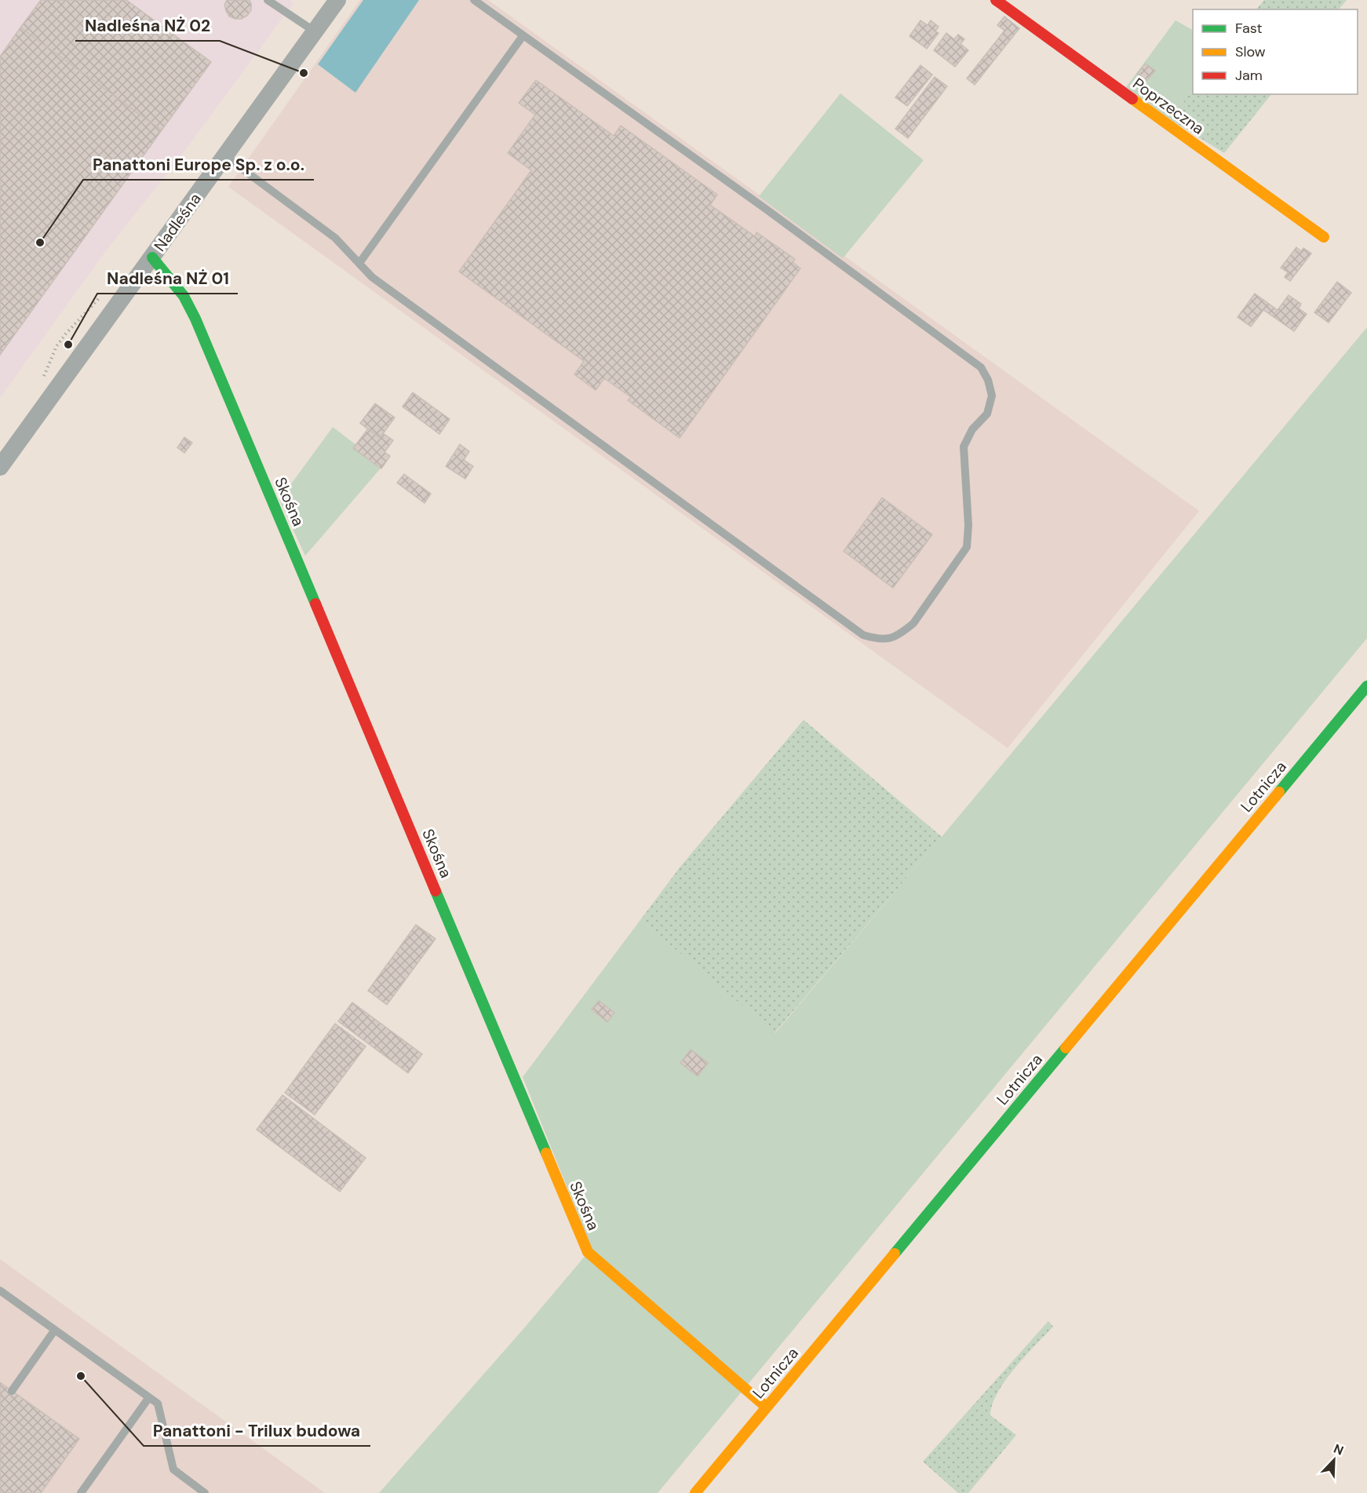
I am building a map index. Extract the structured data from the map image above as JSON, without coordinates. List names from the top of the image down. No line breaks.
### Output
{"streets":{"street":["Poprzeczna","Nadleśna","Skośna","Lotnicza"]},"crossings":[["Nadleśna","Skośna"],["Skośna","Lotnicza"]],"places":["Nadleśna NŻ 02","Panattoni Europe Sp. z o.o.","Nadleśna NŻ 01","Panattoni - Trilux budowa"],"legend":["Fast","Slow","Jam"],"north":"top right"}
